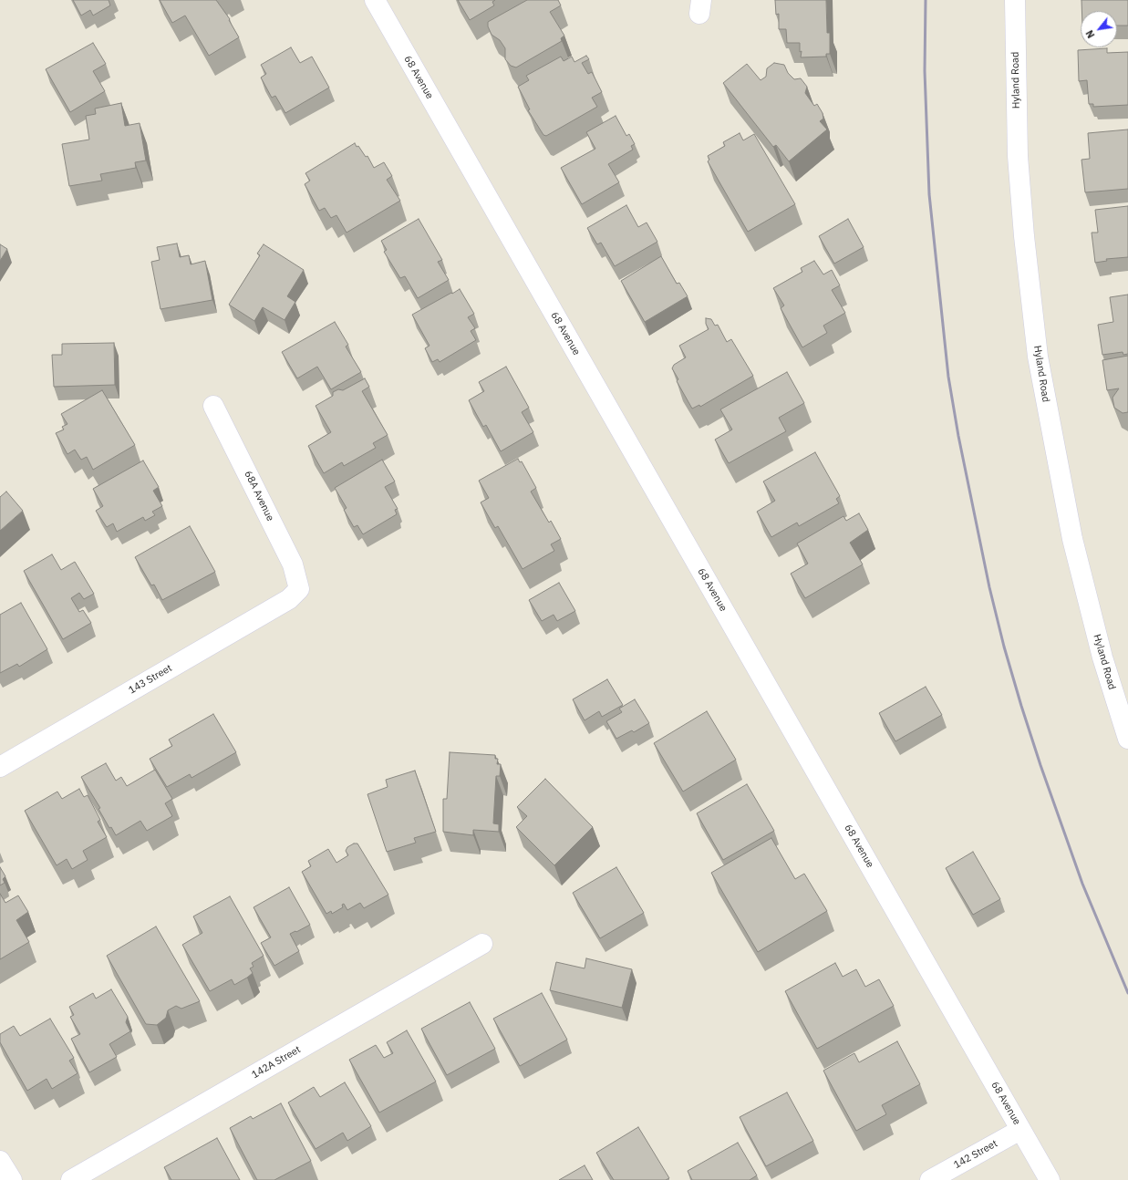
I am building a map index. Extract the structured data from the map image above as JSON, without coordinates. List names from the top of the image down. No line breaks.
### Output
{"streets":{"street":["68 Avenue","Hyland Road","68A Avenue","143 Street","142A Street","142 Street"]},"crossings":[["68 Avenue","142 Street"],["68A Avenue","143 Street"]],"north":"bottom left"}
